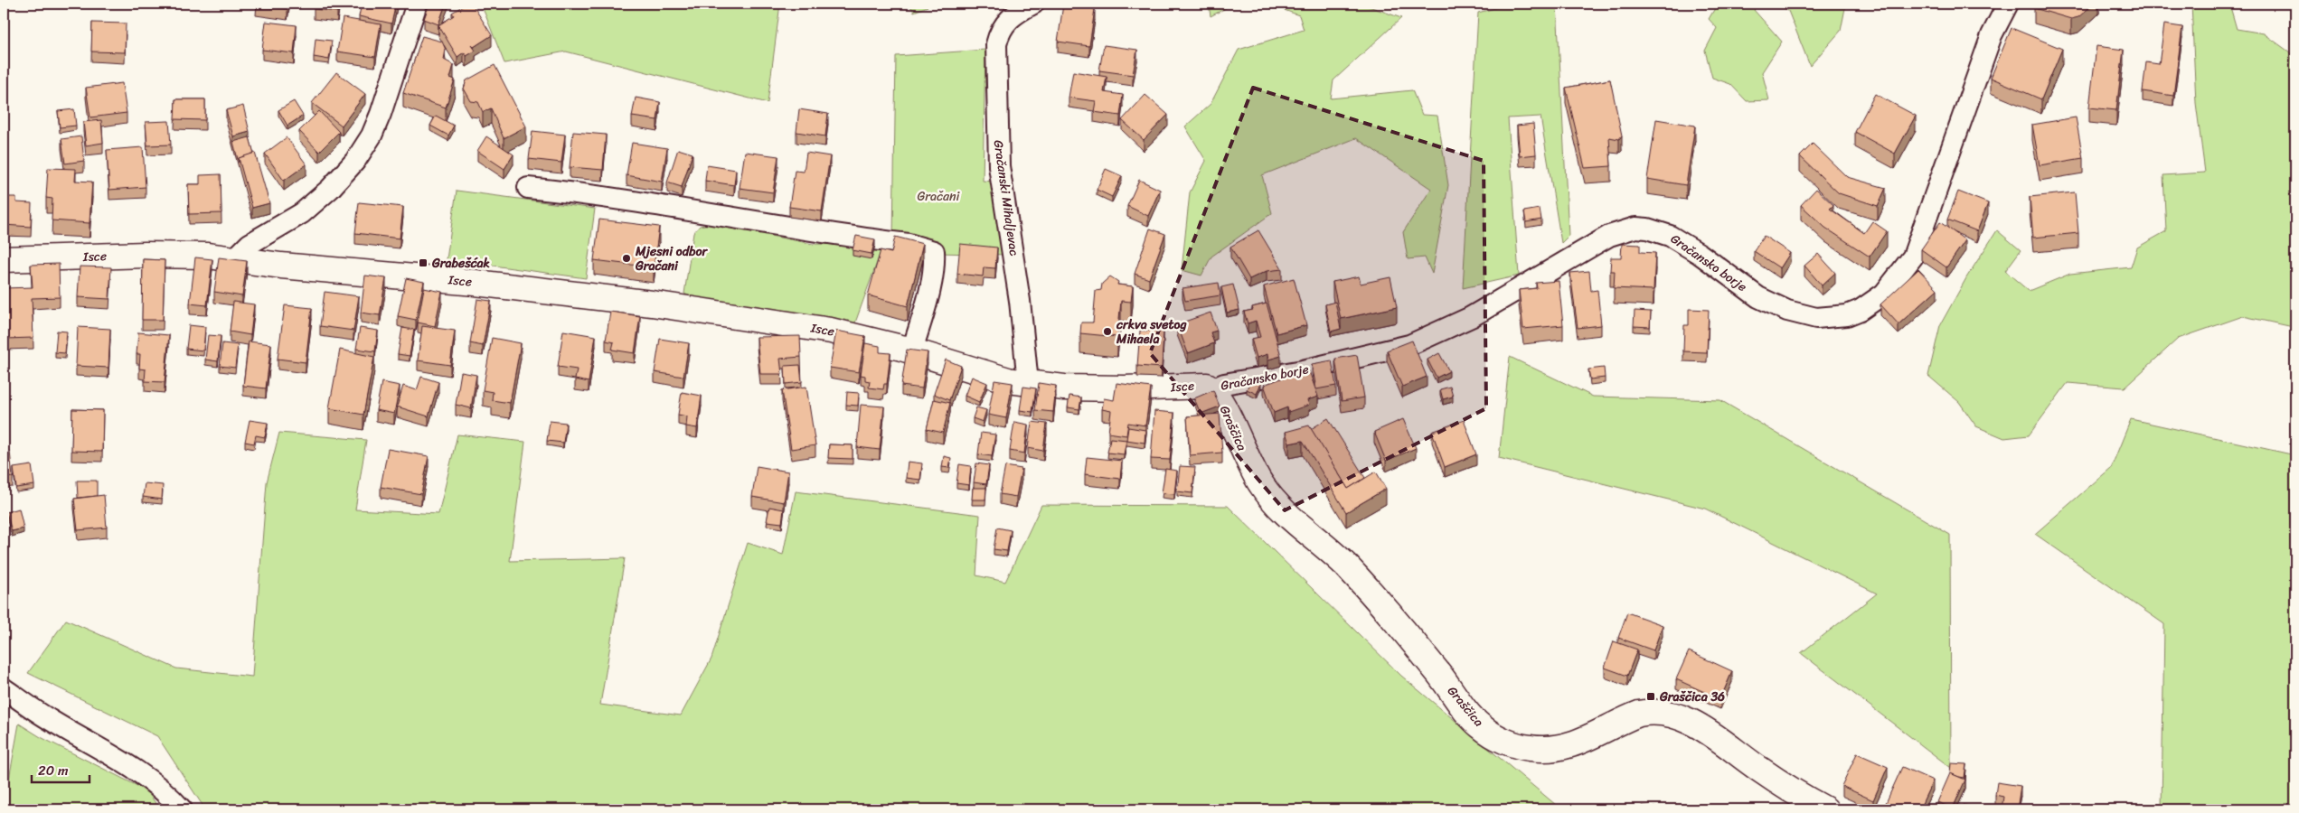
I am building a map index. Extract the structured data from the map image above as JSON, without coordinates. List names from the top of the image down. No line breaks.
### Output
{"streets":{"street":["Gračanski Mihaljevac","Isce","Gračansko borje","Graščica"]},"crossings":[["Gračanski Mihaljevac","Isce"],["Isce","Gračansko borje"],["Isce","Graščica"],["Gračansko borje","Graščica"]],"parks":["Gračani"],"places":{"other":["Mjesni odbor Gračani","crkva svetog Mihaela"],"transit":["Grabešćak","Graščica 36"]},"scale_bar":"20 m"}
